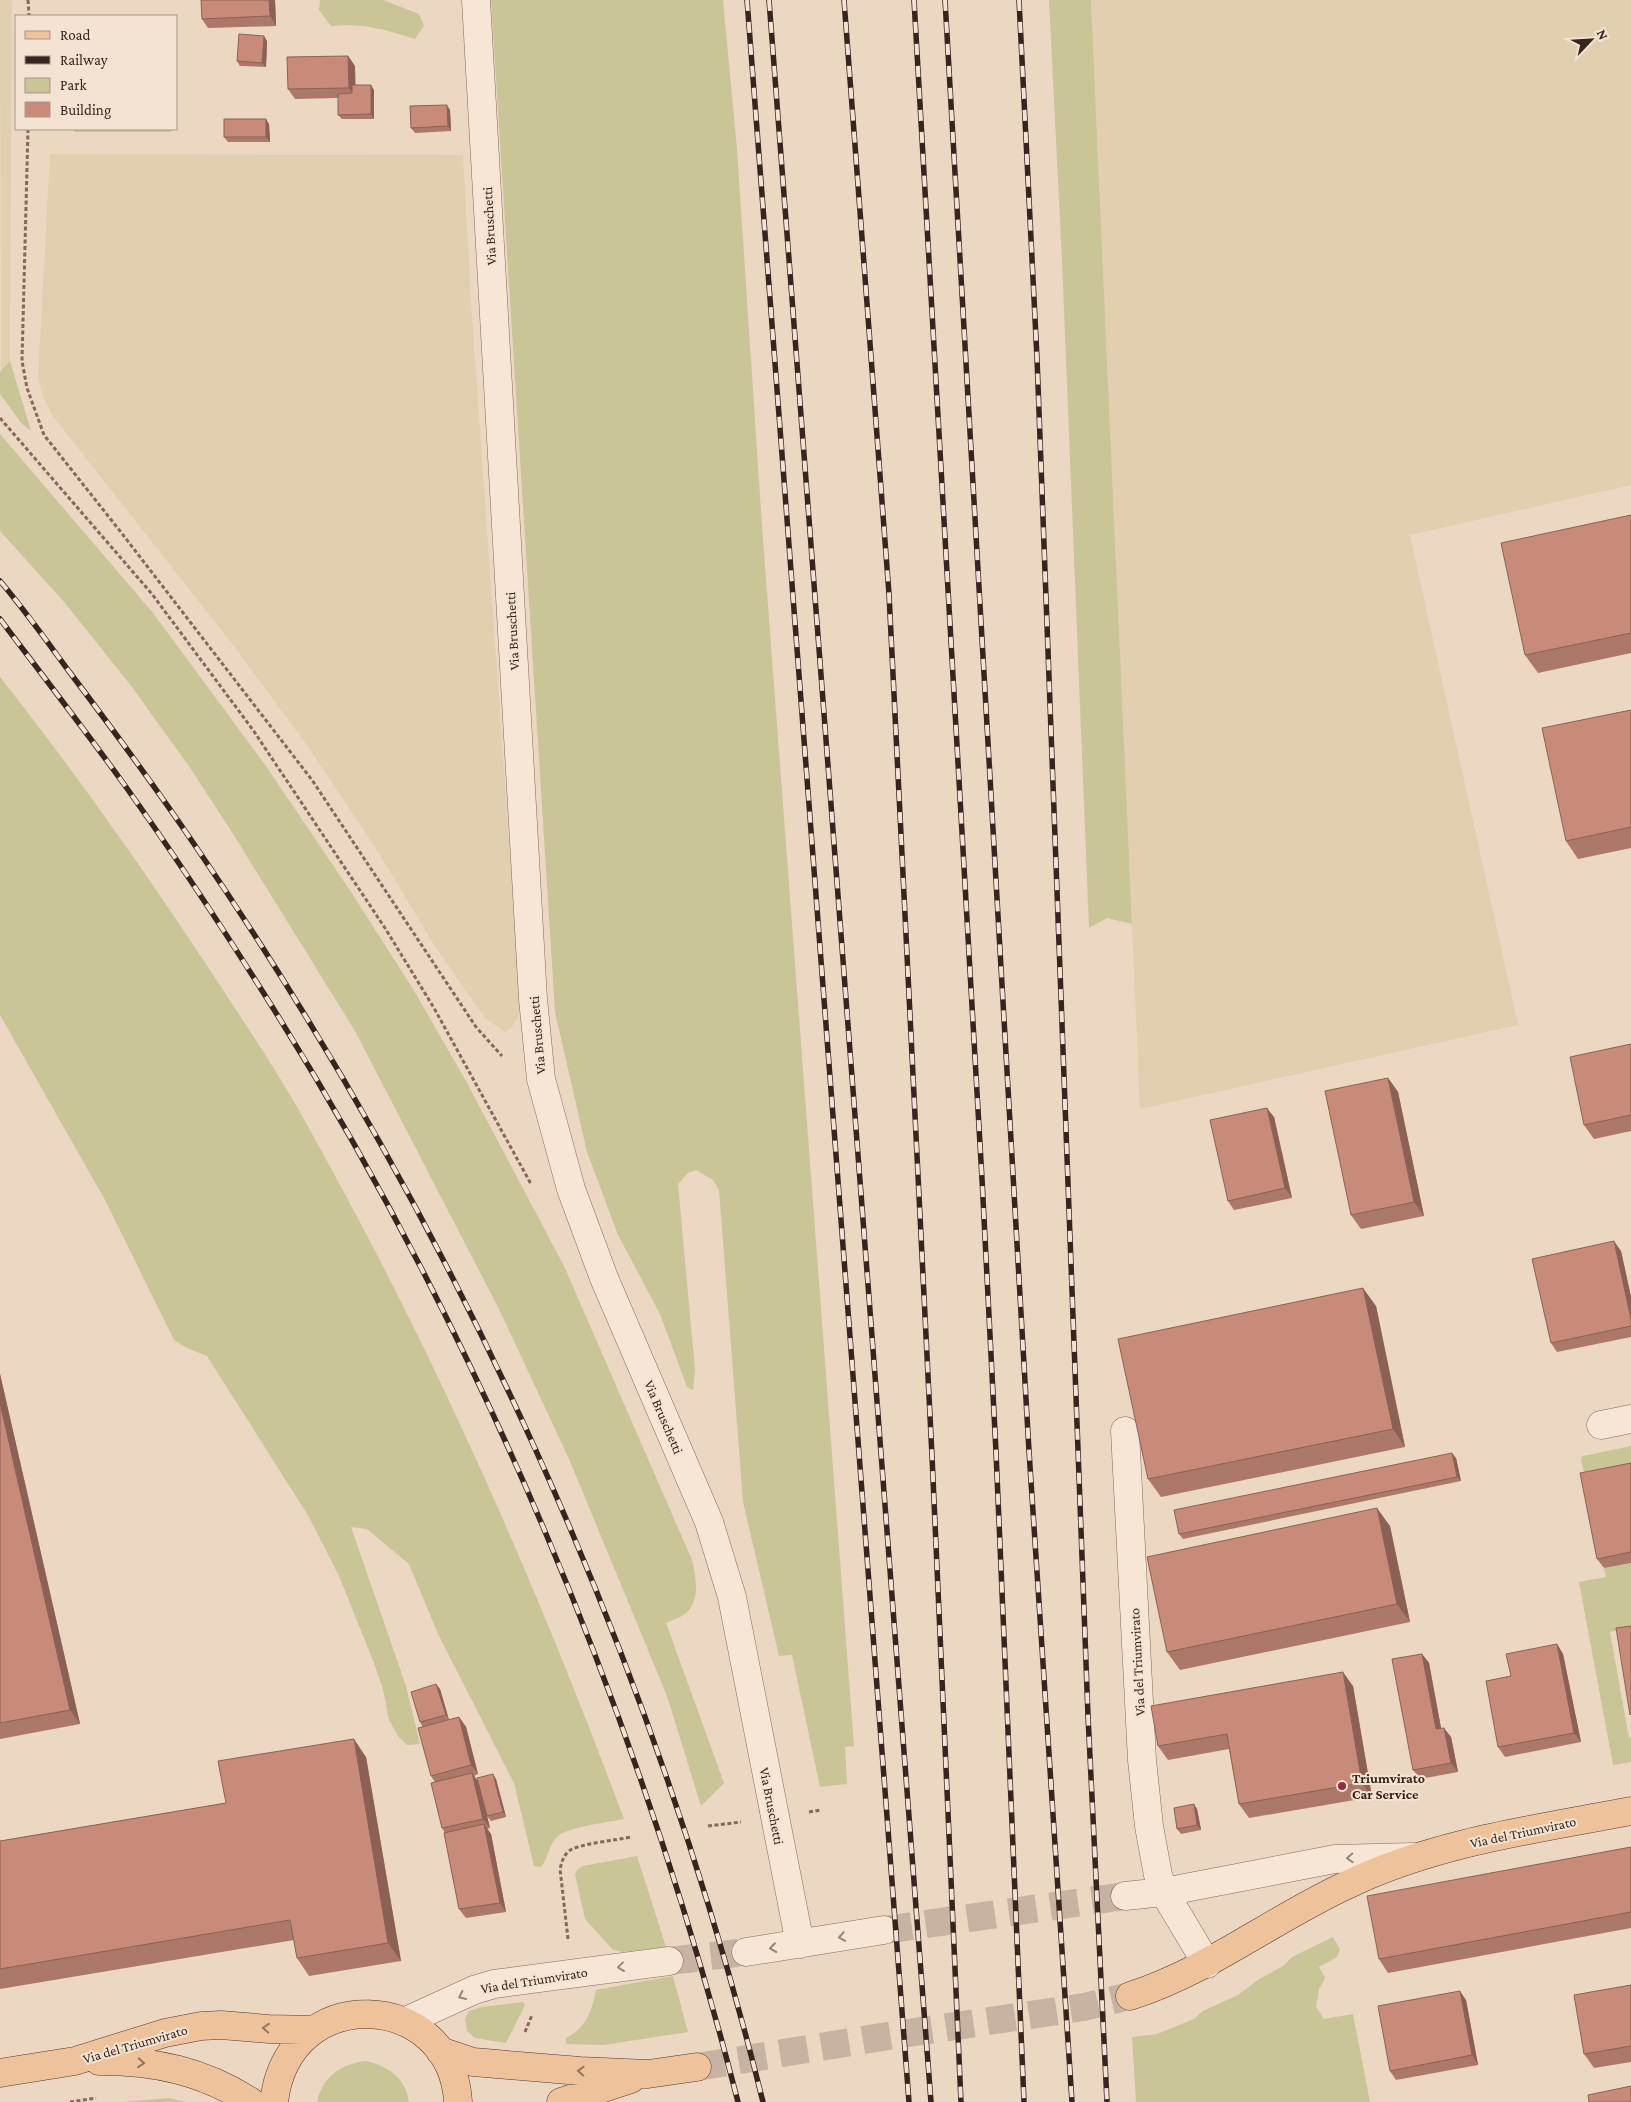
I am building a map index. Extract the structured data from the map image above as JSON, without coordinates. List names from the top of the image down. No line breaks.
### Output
{"streets":{"main road":["Via del Triumvirato"],"street":["Via Bruschetti"]},"places":["Triumvirato Car Service"],"legend":["Road","Railway","Park","Building"],"north":"top right"}
